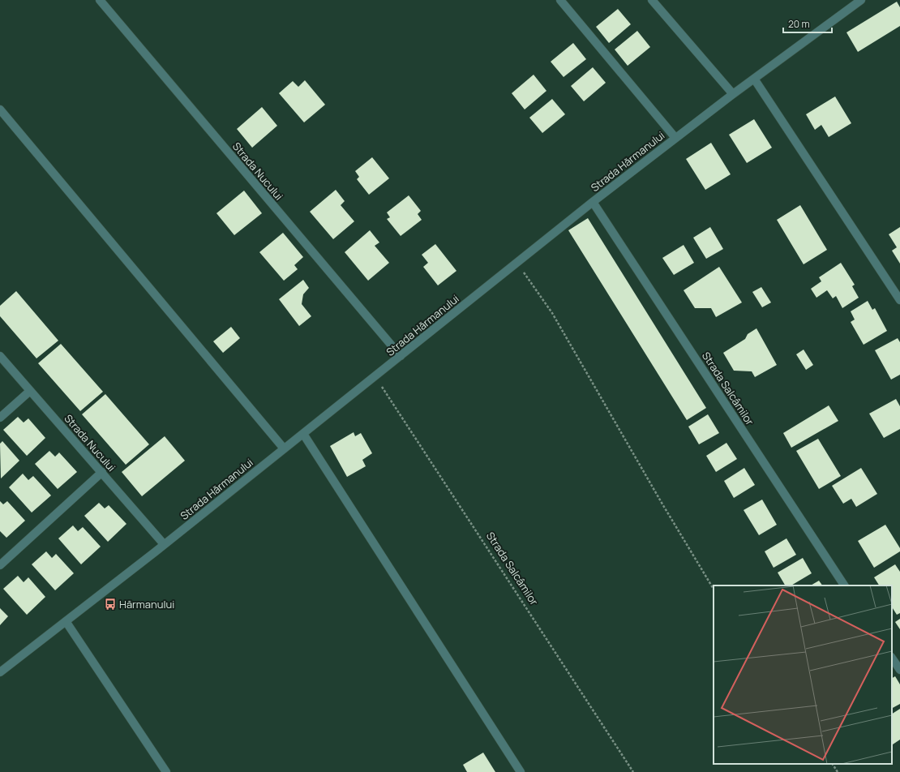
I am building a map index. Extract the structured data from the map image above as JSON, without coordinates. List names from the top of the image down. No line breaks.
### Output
{"streets":{"street":["Strada Hărmanului","Strada Nucului","Strada Salcâmilor"]},"crossings":[["Strada Hărmanului","Strada Nucului"],["Strada Hărmanului","Strada Salcâmilor"]],"places":{"bus stop":["Hărmanului"]},"scale_bar":"20 m"}
